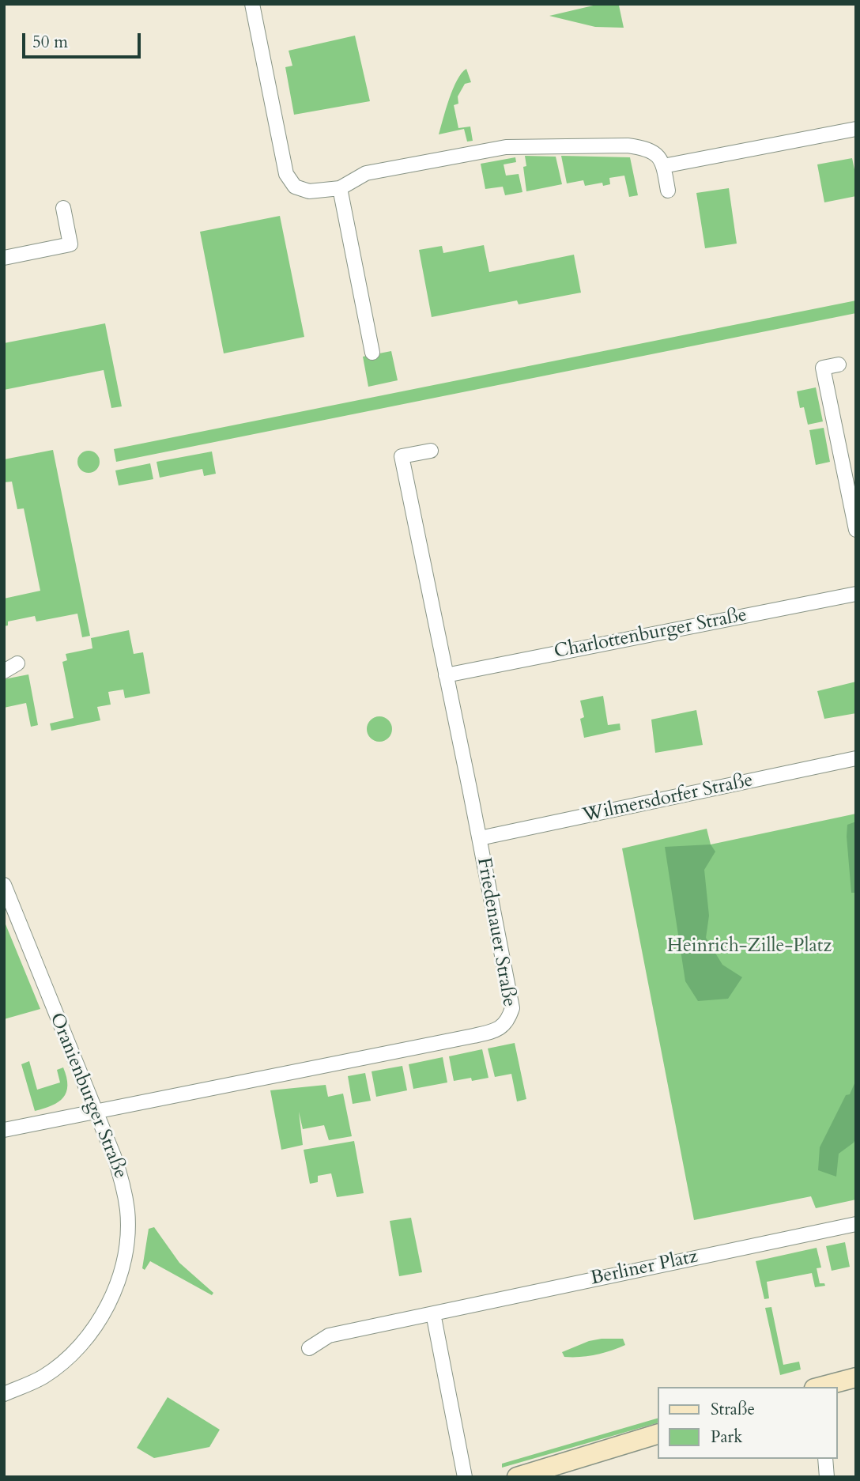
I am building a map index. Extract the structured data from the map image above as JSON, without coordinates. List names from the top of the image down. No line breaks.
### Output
{"streets":{"street":["Charlottenburger Straße","Wilmersdorfer Straße","Friedenauer Straße","Oranienburger Straße","Berliner Platz"]},"crossings":[["Charlottenburger Straße","Friedenauer Straße"],["Wilmersdorfer Straße","Friedenauer Straße"],["Friedenauer Straße","Oranienburger Straße"]],"parks":["Heinrich-Zille-Platz"],"legend":["Straße","Park"],"scale_bar":"50 m"}
